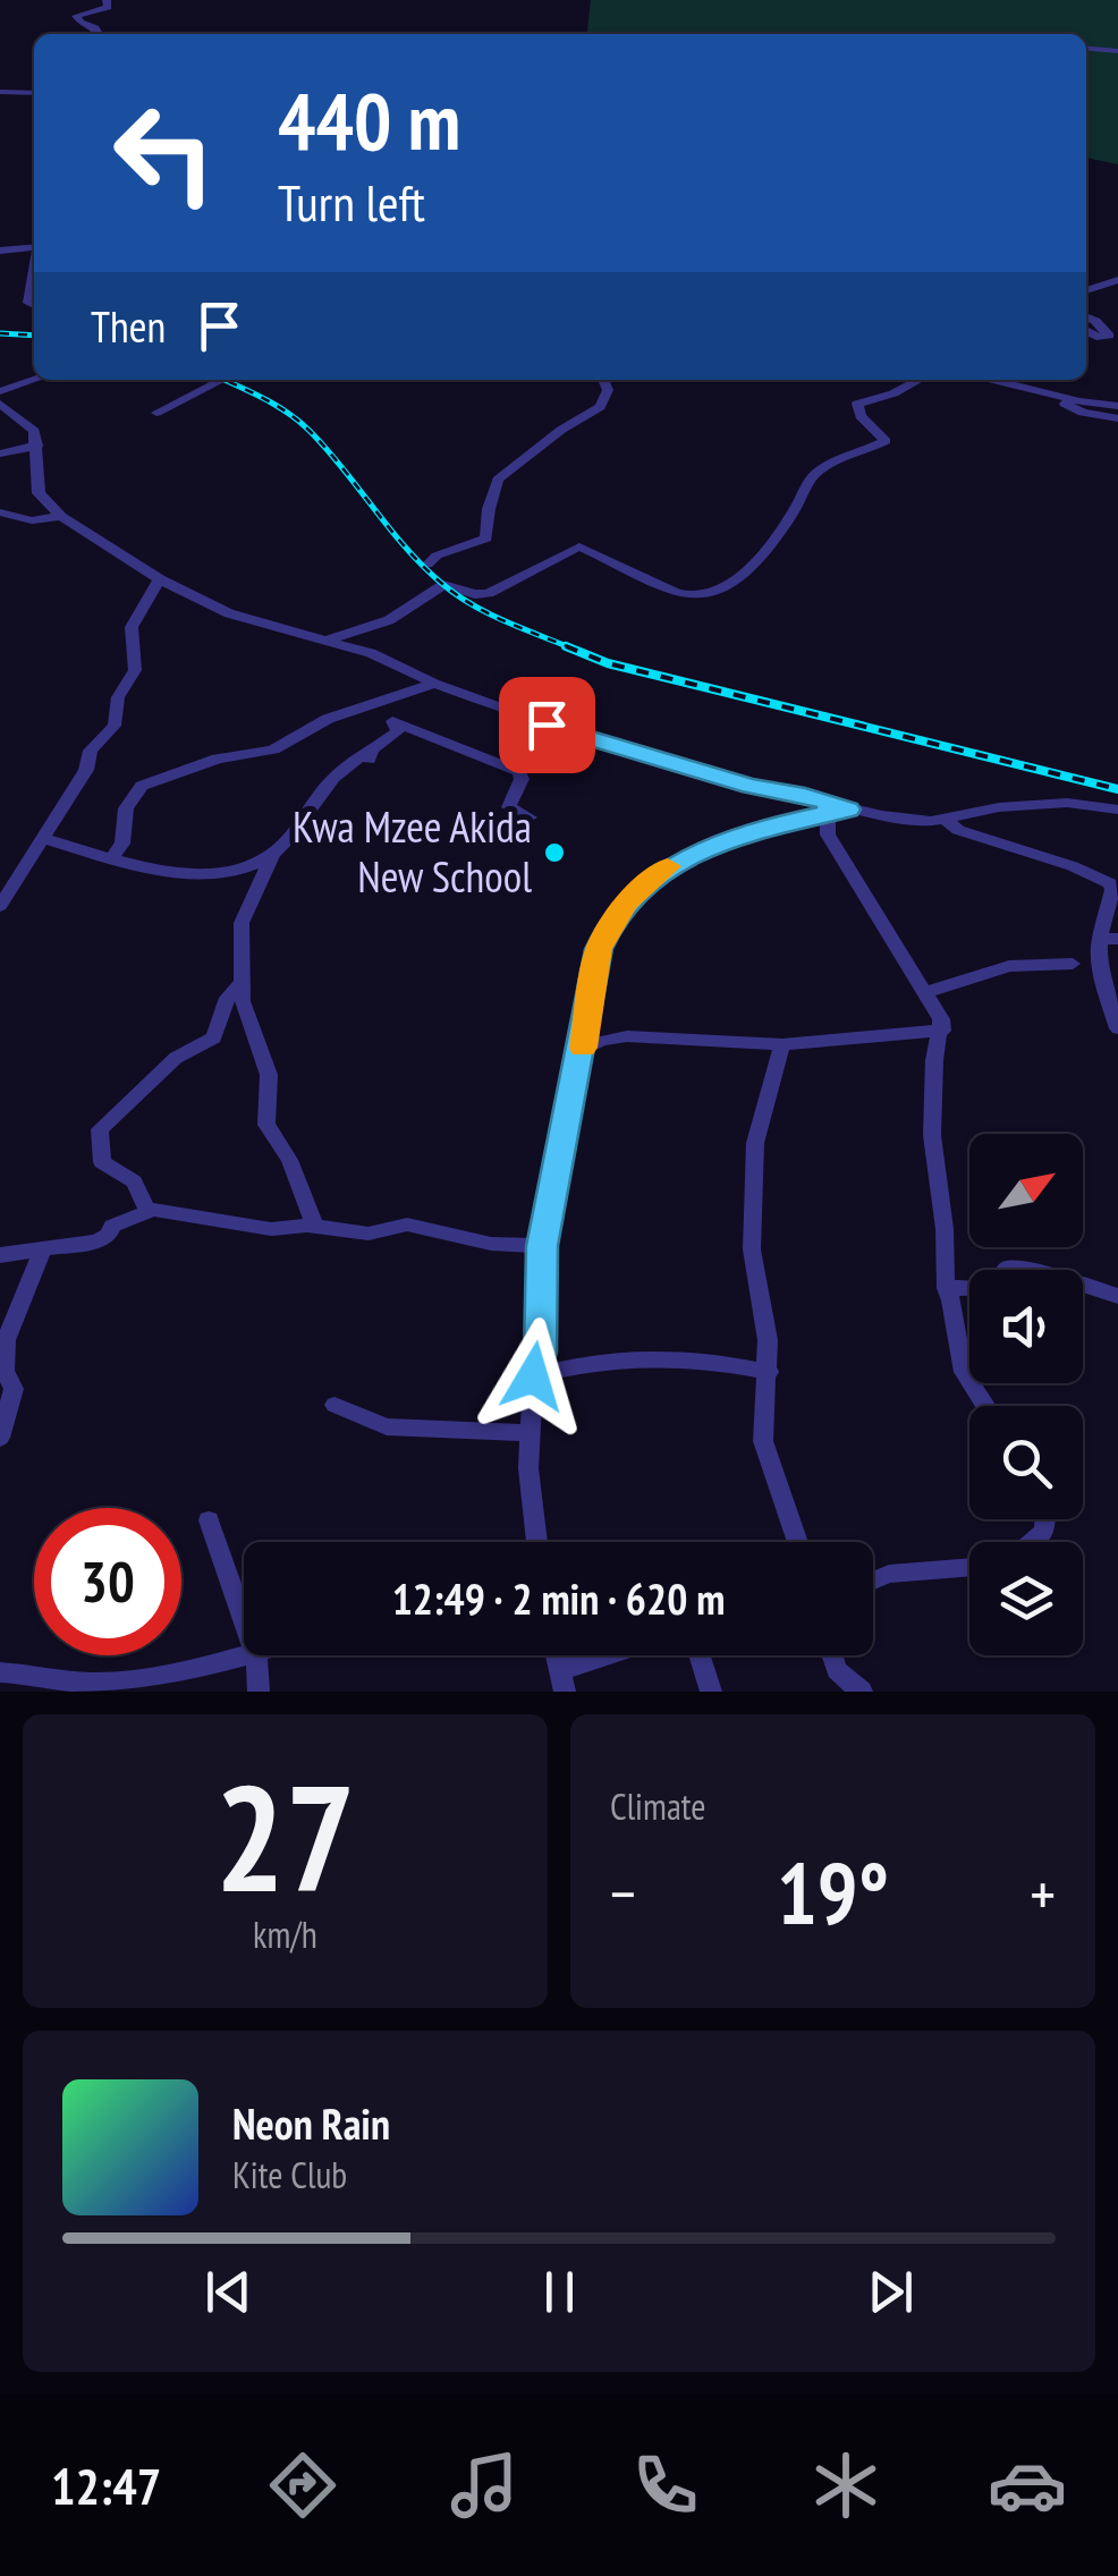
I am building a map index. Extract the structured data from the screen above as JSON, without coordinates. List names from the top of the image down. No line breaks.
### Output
{"places":["Kwa Mzee Akida New School"],"north":"top right","page":{"turn":["440 m","Turn left"],"then":"Then","limit":"30","trip":"12:49 · 2 min · 620 m","tile":[["27","km/h"],"Climate"],"heat":["−","19°","+"],"song":["Neon Rain","Kite Club"],"tabs":"12:47"}}
